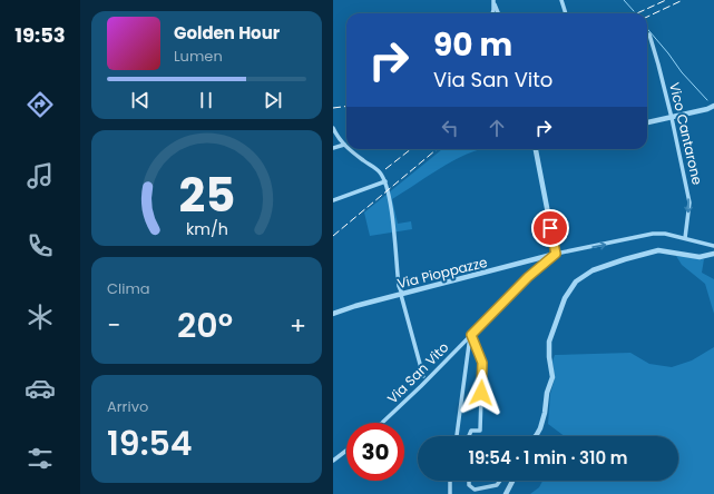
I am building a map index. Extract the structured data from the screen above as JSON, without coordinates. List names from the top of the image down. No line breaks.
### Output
{"streets":{"street":["Vico Cantarone","Via Pioppazze","Via San Vito"]},"crossings":[["Via Pioppazze","Via San Vito"]],"one_way":["Vico Cantarone"],"page":{"tabs":"19:53","turn":["90 m","Via San Vito"],"song":["Golden Hour","Lumen"],"tile":["Clima",["Arrivo","19:54"]],"heat":["−","20°","+"],"limit":"30","trip":"19:54 · 1 min · 310 m","gauge":["25","km/h"]}}
